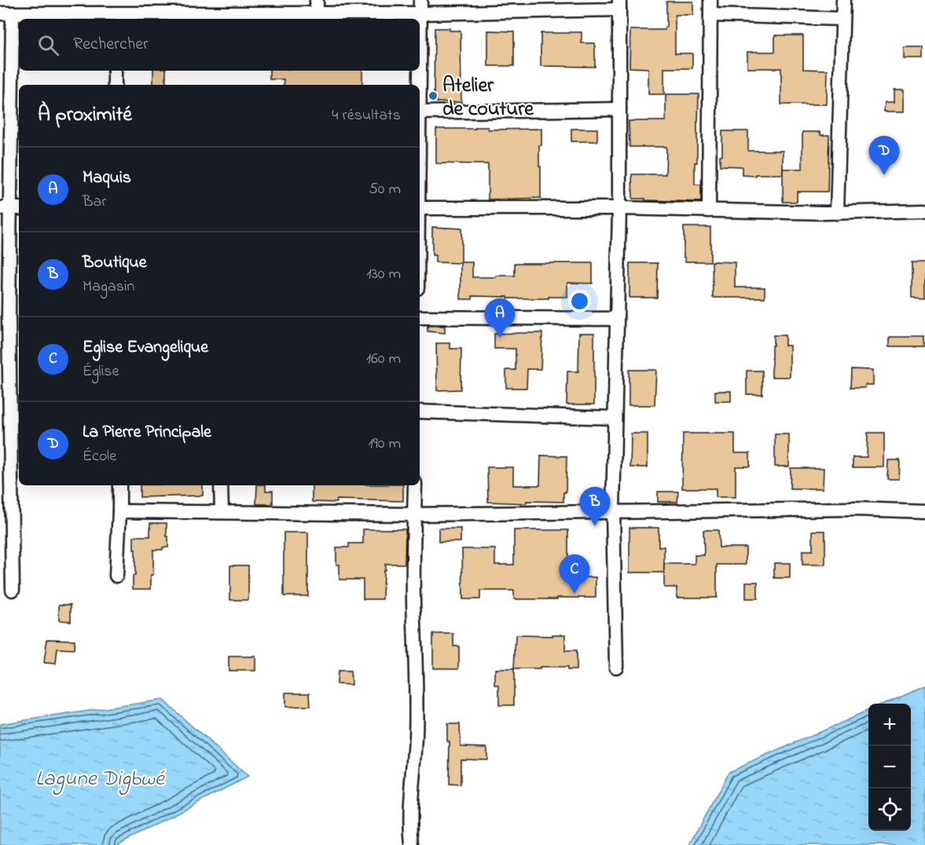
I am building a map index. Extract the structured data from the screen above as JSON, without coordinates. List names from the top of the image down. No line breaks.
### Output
{"water":["Lagune Digbwé"],"places":["Atelier de couture"],"page":{"search":"Rechercher","heading":["À proximité","4 résultats"],"pins":["D","A","B","C"],"list":[{"mark":"A","name":"Maquis","note":"Bar","value":"50 m"},{"mark":"B","name":"Boutique","note":"Magasin","value":"130 m"},{"mark":"C","name":"Eglise Evangelique","note":"Église","value":"160 m"},{"mark":"D","name":"La Pierre Principale","note":"École","value":"190 m"}],"map_buttons":["+","−"]}}
